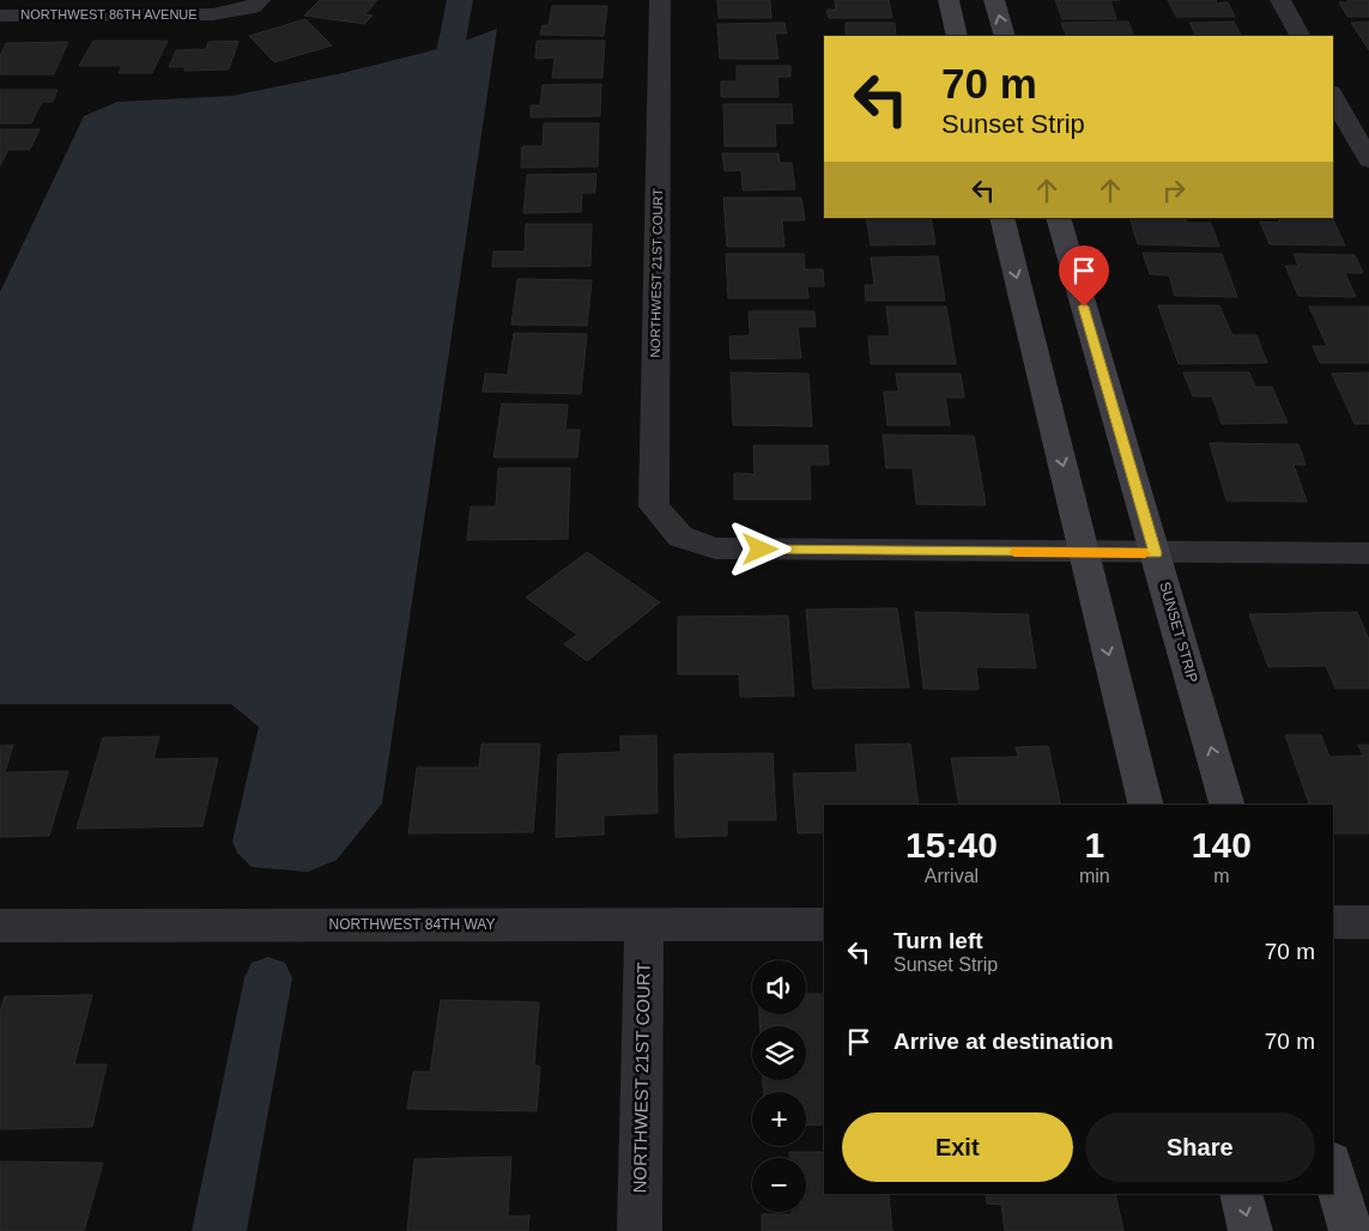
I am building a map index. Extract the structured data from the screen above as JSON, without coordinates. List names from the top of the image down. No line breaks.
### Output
{"streets":{"street":["NORTHWEST 86TH AVENUE","NORTHWEST 21ST COURT","SUNSET STRIP","NORTHWEST 84TH WAY"]},"crossings":[["NORTHWEST 21ST COURT","NORTHWEST 84TH WAY"]],"page":{"turn":["70 m","Sunset Strip"],"eta":["15:40","Arrival","1","min","140","m"],"list":[{"name":"Turn left","note":"Sunset Strip","value":"70 m"},{"name":"Arrive at destination","value":"70 m"}],"map_buttons":["+","−"],"buttons":["Exit","Share"]}}
